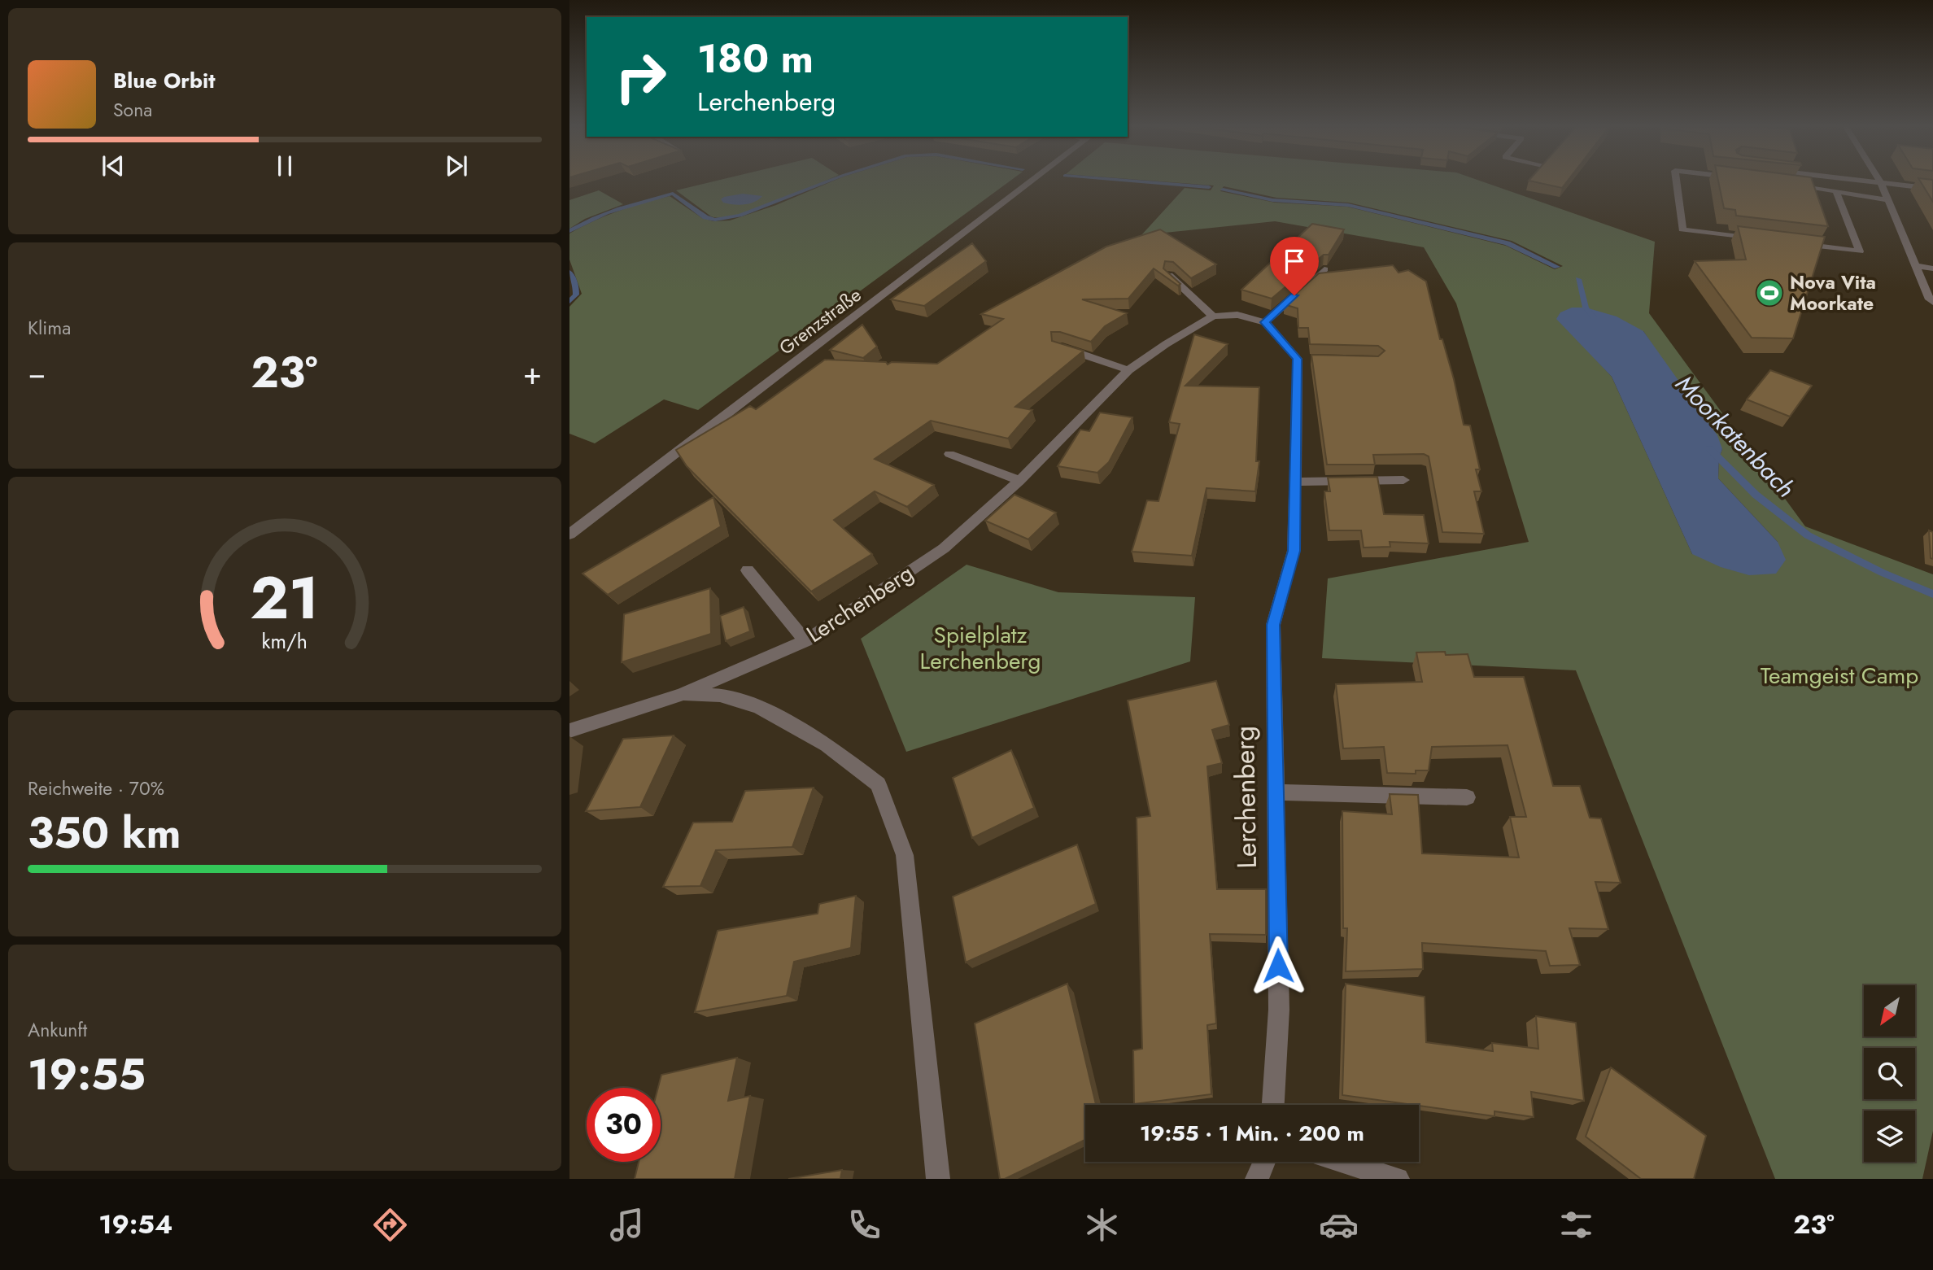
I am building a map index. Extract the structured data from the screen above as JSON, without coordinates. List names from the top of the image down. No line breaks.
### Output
{"streets":{"street":["Grenzstraße","Lerchenberg"]},"water":["Moorkatenbach"],"parks":["Spielplatz Lerchenberg","Teamgeist Camp"],"places":{"sports":["Nova Vita Moorkate"]},"north":"bottom left","page":{"turn":["180 m","Lerchenberg"],"song":["Blue Orbit","Sona"],"tile":["Klima",["Reichweite · 70%","350 km"],["Ankunft","19:55"]],"heat":["−","23°","+"],"limit":"30","trip":"19:55 · 1 Min. · 200 m","tabs":["19:54","23°"],"gauge":["21","km/h"]}}
